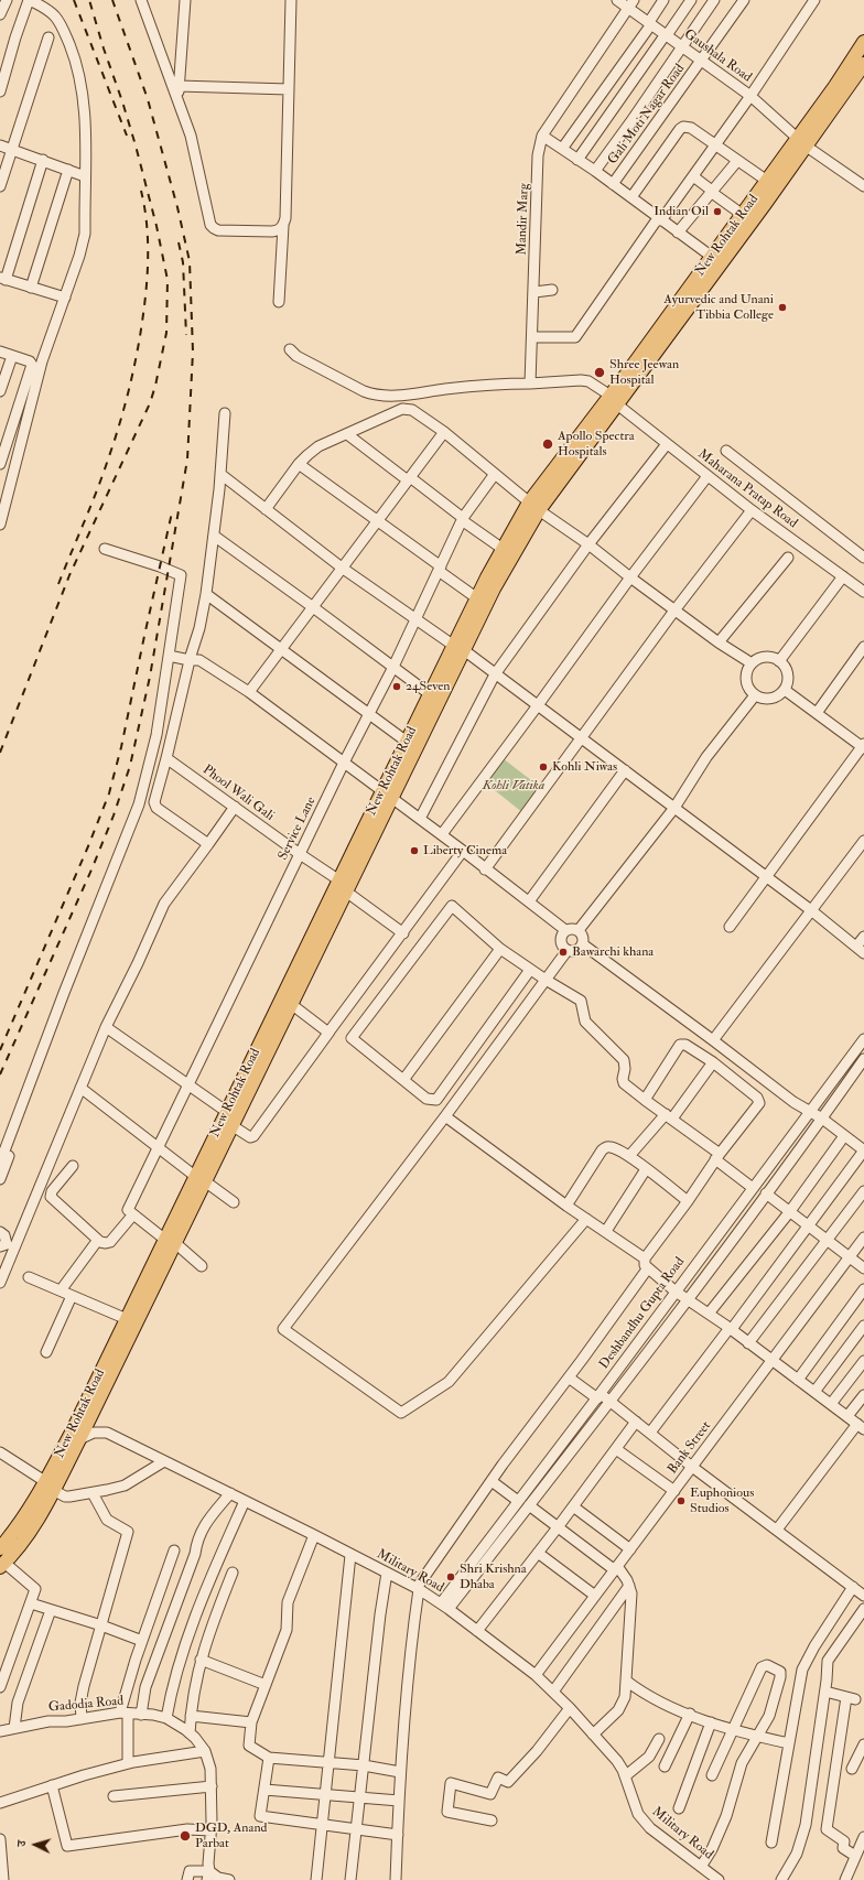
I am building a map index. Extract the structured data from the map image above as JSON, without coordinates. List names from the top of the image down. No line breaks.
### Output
{"streets":{"main road":["New Rohtak Road"],"street":["Gaushala Road","Gali Moti Nagar Road","Mandir Marg","Maharana Pratap Road","Phool Wali Gali","Service Lane","Deshbandhu Gupta Road","Bank Street","Military Road","Gadodia Road"]},"crossings":[["Gaushala Road","Gali Moti Nagar Road"],["Gaushala Road","Mandir Marg"],["Gaushala Road","New Rohtak Road"],["New Rohtak Road","Maharana Pratap Road"],["New Rohtak Road","Phool Wali Gali"],["New Rohtak Road","Military Road"],["Phool Wali Gali","Service Lane"],["Deshbandhu Gupta Road","Military Road"],["Bank Street","Military Road"]],"parks":["Kohli Vatika"],"places":["Indian Oil","Ayurvedic and Unani Tibbia College","Shree Jeewan Hospital","Apollo Spectra Hospitals","24Seven","Kohli Niwas","Liberty Cinema","Bawarchi khana","Euphonious Studios","Shri Krishna Dhaba","DGD, Anand Parbat"],"north":"left"}
